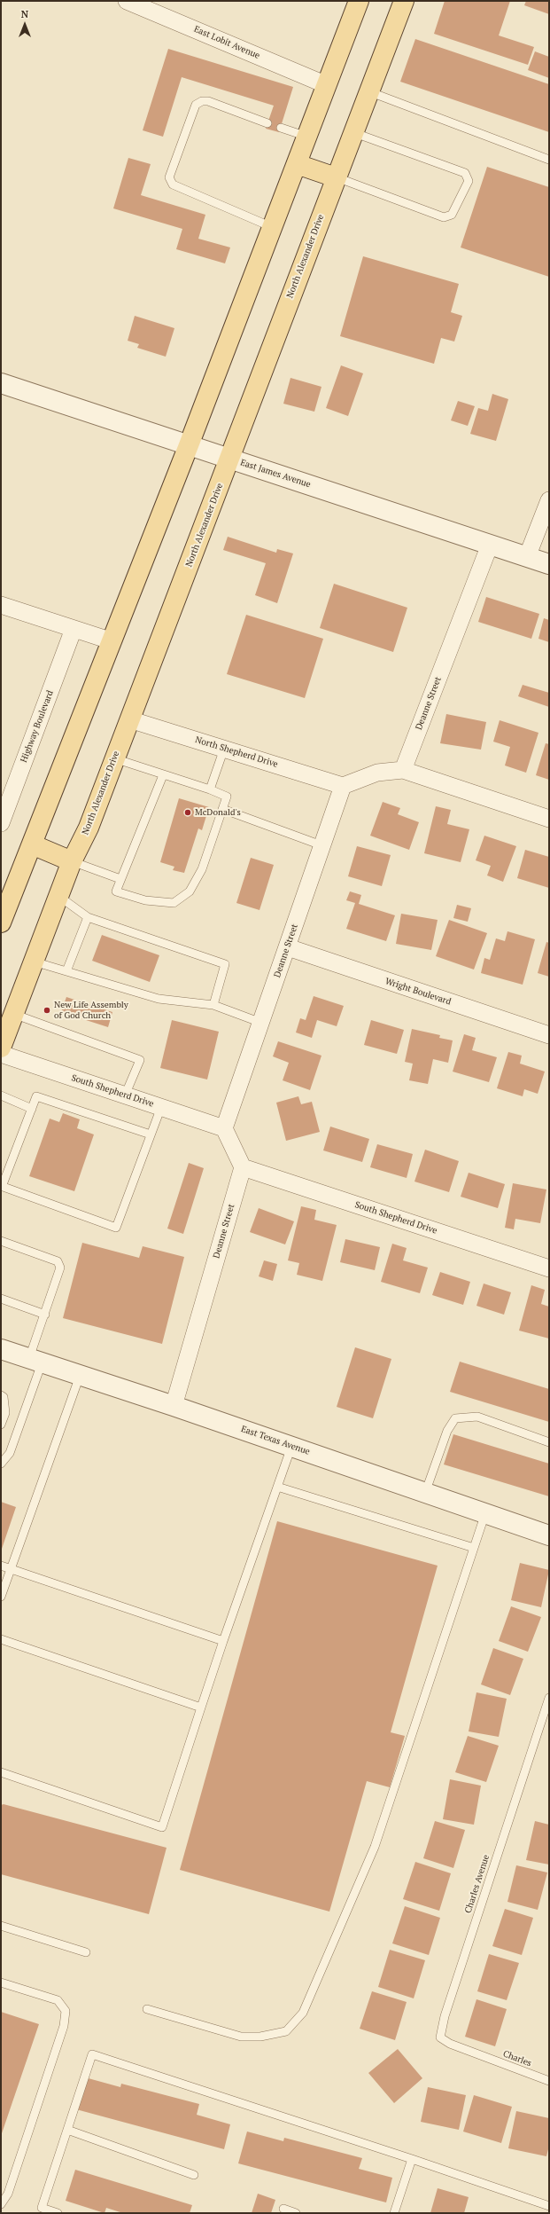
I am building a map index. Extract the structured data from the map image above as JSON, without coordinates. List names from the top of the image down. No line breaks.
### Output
{"streets":{"main road":["North Alexander Drive"],"street":["East Lobit Avenue","East James Avenue","Deanne Street","Highway Boulevard","North Shepherd Drive","Wright Boulevard","South Shepherd Drive","East Texas Avenue"],"lane":["Charles Avenue","Charles"]},"crossings":[["North Alexander Drive","East James Avenue"],["North Alexander Drive","North Shepherd Drive"],["East James Avenue","Deanne Street"],["Deanne Street","North Shepherd Drive"],["Deanne Street","Wright Boulevard"],["Deanne Street","South Shepherd Drive"],["Deanne Street","East Texas Avenue"],["Charles Avenue","Charles"]],"places":["McDonald's","New Life Assembly of God Church"],"north":"top"}
